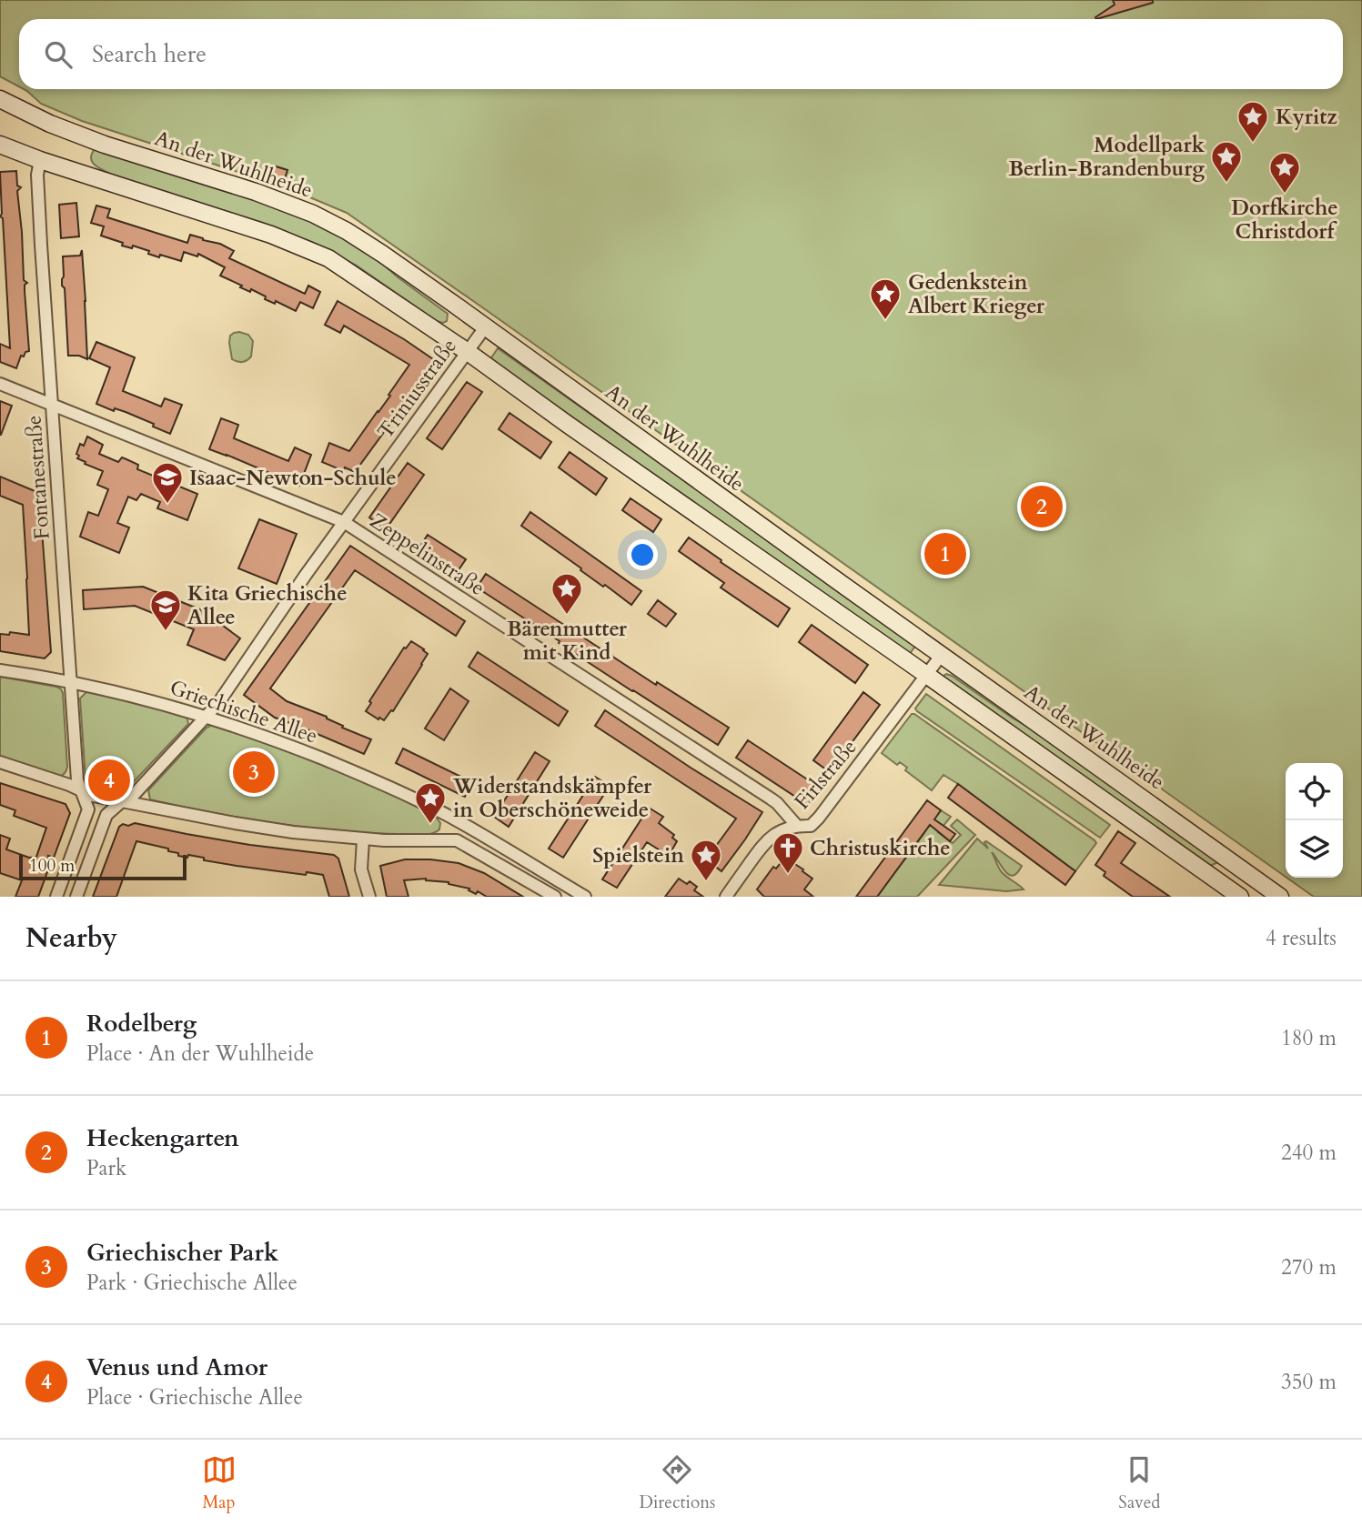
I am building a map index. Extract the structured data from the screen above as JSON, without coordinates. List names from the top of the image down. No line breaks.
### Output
{"streets":{"main road":["An der Wuhlheide"],"street":["Triniusstraße","Fontanestraße","Zeppelinstraße","Griechische Allee","Firlstraße"]},"crossings":[["An der Wuhlheide","Triniusstraße"],["An der Wuhlheide","Firlstraße"],["Triniusstraße","Zeppelinstraße"],["Triniusstraße","Griechische Allee"],["Fontanestraße","Zeppelinstraße"],["Fontanestraße","Griechische Allee"],["Zeppelinstraße","Firlstraße"]],"places":{"place":["Kyritz","Modellpark Berlin-Brandenburg","Dorfkirche Christdorf","Gedenkstein Albert Krieger","Bärenmutter mit Kind","Widerstandskämpfer in Oberschöneweide","Spielstein"],"school or university":["Isaac-Newton-Schule","Kita Griechische Allee"],"church":["Christuskirche"]},"scale_bar":"100 m","page":{"search":"Search here","pins":["2","1","3","4"],"scale":"100 m","heading":["Nearby","4 results"],"list":[{"mark":"1","name":"Rodelberg","note":"Place · An der Wuhlheide","value":"180 m"},{"mark":"2","name":"Heckengarten","note":"Park","value":"240 m"},{"mark":"3","name":"Griechischer Park","note":"Park · Griechische Allee","value":"270 m"},{"mark":"4","name":"Venus und Amor","note":"Place · Griechische Allee","value":"350 m"}],"nav":["Map","Directions","Saved"]}}
